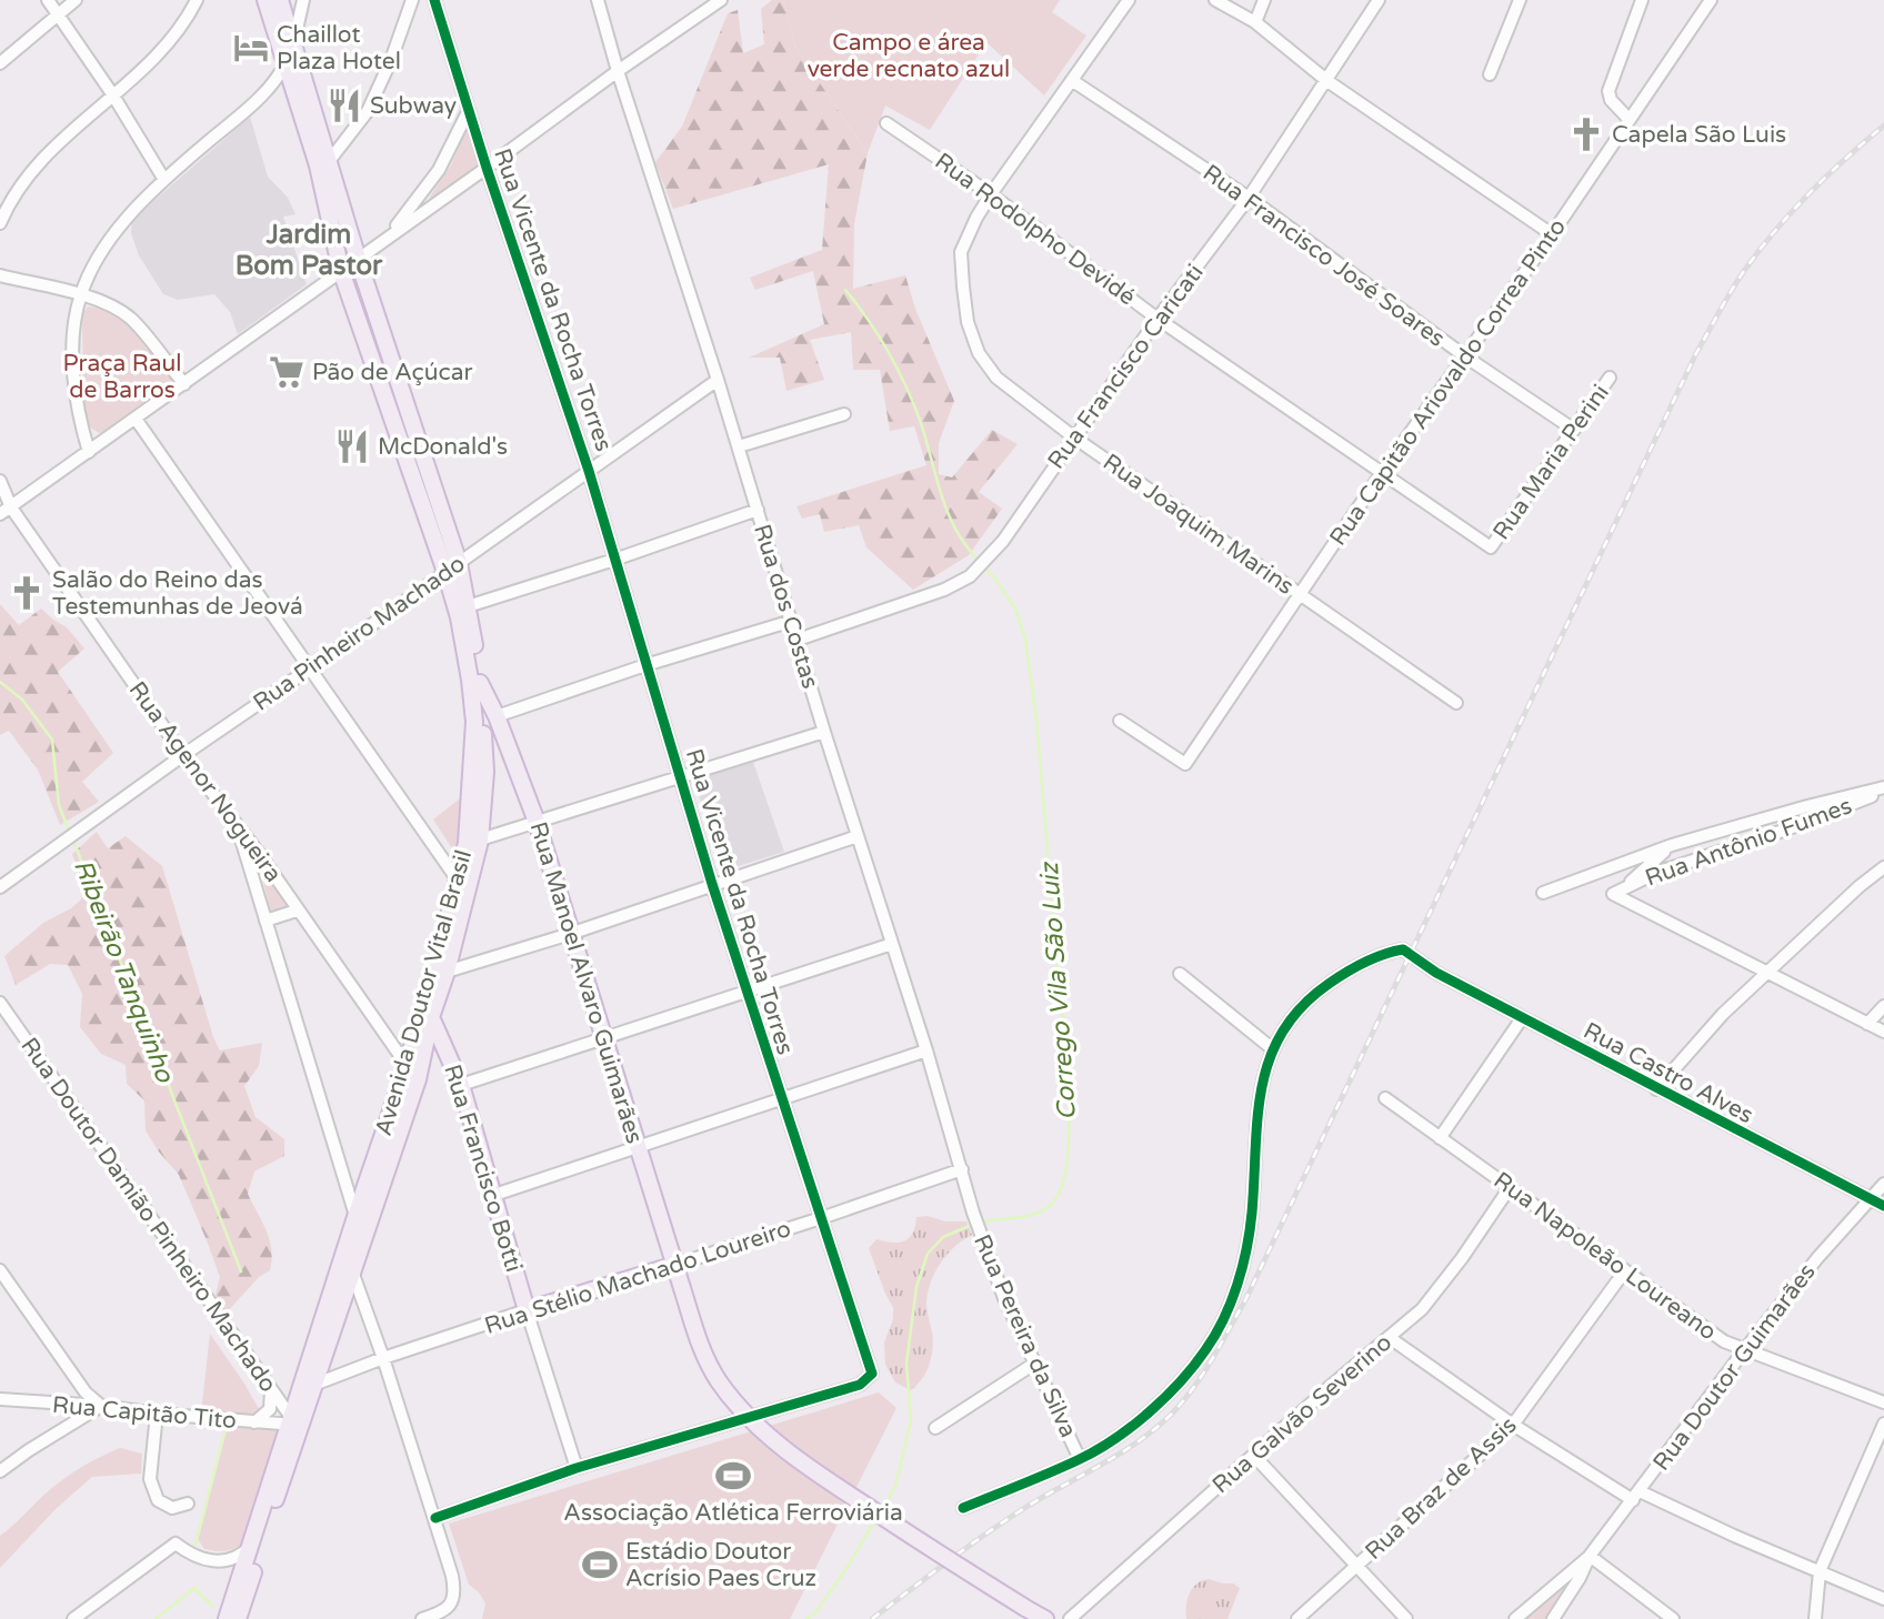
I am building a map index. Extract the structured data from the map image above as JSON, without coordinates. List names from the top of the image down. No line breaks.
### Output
{"streets":{"main road":["Rua Manoel Alvaro Guimarães","Avenida Doutor Vital Brasil","Rua Francisco Botti","Rua Stélio Machado Loureiro"],"street":["Rua Rodolpho Devidé","Rua Francisco José Soares","Rua Vicente da Rocha Torres","Rua Francisco Caricati","Rua Capitão Ariovaldo Correa Pinto","Rua Maria Perini","Rua Joaquim Marins","Rua dos Costas","Rua Pinheiro Machado","Rua Agenor Nogueira","Rua Antônio Fumes","Rua Castro Alves","Rua Doutor Damião Pinheiro Machado","Rua Napoleão Loureano","Rua Pereira da Silva","Rua Doutor Guimarães","Rua Capitão Tito","Rua Galvão Severino","Rua Braz de Assis"]},"crossings":[["Rua Rodolpho Devidé","Rua Francisco Caricati"],["Rua Rodolpho Devidé","Rua Capitão Ariovaldo Correa Pinto"],["Rua Rodolpho Devidé","Rua Maria Perini"],["Rua Rodolpho Devidé","Rua Joaquim Marins"],["Rua Francisco José Soares","Rua Francisco Caricati"],["Rua Francisco José Soares","Rua Capitão Ariovaldo Correa Pinto"],["Rua Francisco José Soares","Rua Maria Perini"],["Rua Francisco José Soares","Rua Joaquim Marins"],["Rua Vicente da Rocha Torres","Rua Pinheiro Machado"],["Rua Vicente da Rocha Torres","Rua Francisco Botti"],["Rua Vicente da Rocha Torres","Rua Stélio Machado Loureiro"],["Rua Francisco Caricati","Rua Joaquim Marins"],["Rua Francisco Caricati","Rua dos Costas"],["Rua Capitão Ariovaldo Correa Pinto","Rua Joaquim Marins"],["Rua dos Costas","Rua Pinheiro Machado"],["Rua dos Costas","Rua Stélio Machado Loureiro"],["Rua dos Costas","Rua Pereira da Silva"],["Rua Pinheiro Machado","Rua Agenor Nogueira"],["Rua Pinheiro Machado","Avenida Doutor Vital Brasil"],["Rua Agenor Nogueira","Avenida Doutor Vital Brasil"],["Rua Manoel Alvaro Guimarães","Avenida Doutor Vital Brasil"],["Rua Manoel Alvaro Guimarães","Rua Stélio Machado Loureiro"],["Avenida Doutor Vital Brasil","Rua Francisco Botti"],["Avenida Doutor Vital Brasil","Rua Doutor Damião Pinheiro Machado"],["Avenida Doutor Vital Brasil","Rua Stélio Machado Loureiro"],["Avenida Doutor Vital Brasil","Rua Capitão Tito"],["Rua Castro Alves","Rua Pereira da Silva"],["Rua Castro Alves","Rua Doutor Guimarães"],["Rua Francisco Botti","Rua Stélio Machado Loureiro"],["Rua Doutor Damião Pinheiro Machado","Rua Capitão Tito"],["Rua Napoleão Loureano","Rua Doutor Guimarães"],["Rua Napoleão Loureano","Rua Galvão Severino"],["Rua Napoleão Loureano","Rua Braz de Assis"]],"districts":["Jardim Bom Pastor"],"water":["Ribeirão Tanquinho","Corrego Vila São Luiz"],"parks":["Campo e área verde recnato azul","Praça Raul de Barros"],"places":{"hotel":["Chaillot Plaza Hotel"],"restaurant":["Subway","McDonald's"],"church":["Capela São Luis","Salão do Reino das Testemunhas de Jeová"],"supermarket":["Pão de Açúcar"],"sports":["Associação Atlética Ferroviária","Estádio Doutor Acrísio Paes Cruz"]}}
